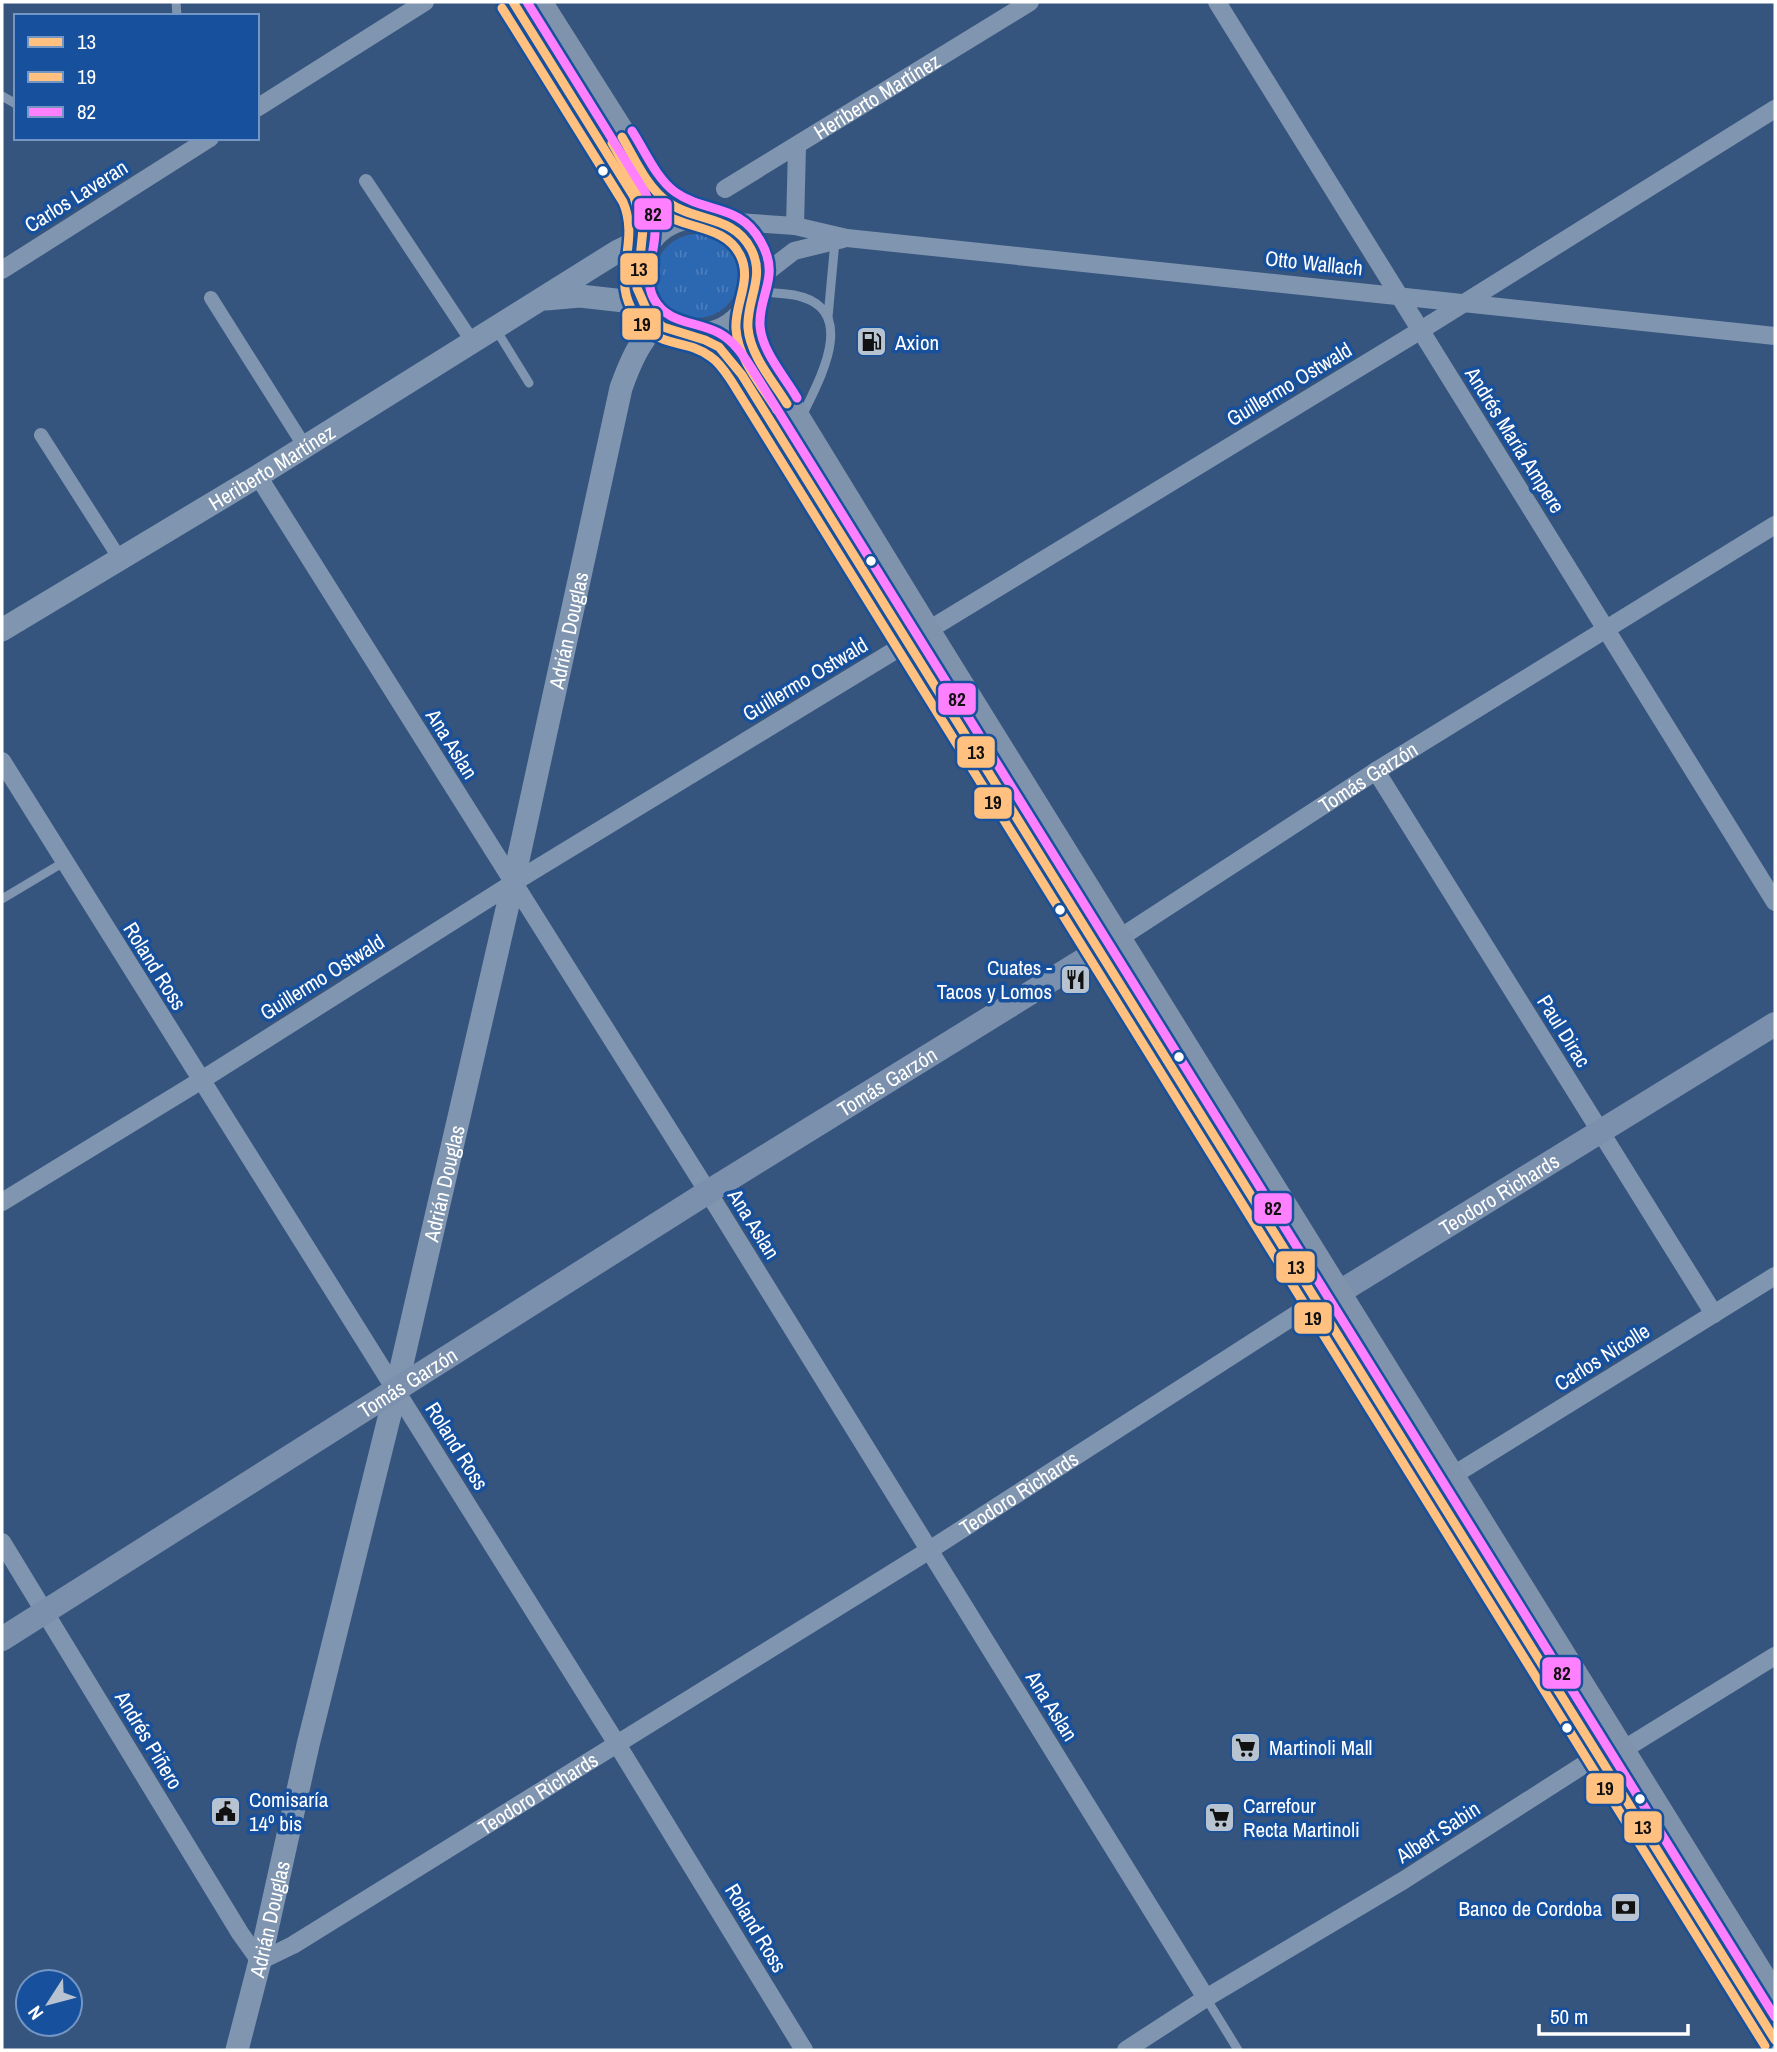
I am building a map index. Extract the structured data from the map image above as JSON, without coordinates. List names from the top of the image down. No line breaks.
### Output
{"streets":{"main road":["Tomás Garzón","Teodoro Richards"],"street":["Heriberto Martínez","Carlos Laveran","Otto Wallach","Guillermo Ostwald","Andrés María Ampere","Adrián Douglas","Ana Aslan","Roland Ross","Paul Dirac","Carlos Nicolle","Andrés Piñero","Albert Sabin"]},"crossings":[["Heriberto Martínez","Otto Wallach"],["Heriberto Martínez","Adrián Douglas"],["Heriberto Martínez","Ana Aslan"],["Otto Wallach","Guillermo Ostwald"],["Otto Wallach","Andrés María Ampere"],["Otto Wallach","Adrián Douglas"],["Guillermo Ostwald","Andrés María Ampere"],["Guillermo Ostwald","Adrián Douglas"],["Guillermo Ostwald","Ana Aslan"],["Guillermo Ostwald","Roland Ross"],["Andrés María Ampere","Tomás Garzón"],["Adrián Douglas","Ana Aslan"],["Adrián Douglas","Tomás Garzón"],["Adrián Douglas","Roland Ross"],["Adrián Douglas","Teodoro Richards"],["Adrián Douglas","Andrés Piñero"],["Ana Aslan","Tomás Garzón"],["Ana Aslan","Teodoro Richards"],["Ana Aslan","Albert Sabin"],["Tomás Garzón","Roland Ross"],["Tomás Garzón","Paul Dirac"],["Tomás Garzón","Andrés Piñero"],["Roland Ross","Teodoro Richards"],["Paul Dirac","Teodoro Richards"],["Paul Dirac","Carlos Nicolle"],["Teodoro Richards","Andrés Piñero"]],"places":{"fuel station":["Axion"],"restaurant":["Cuates - Tacos y Lomos"],"supermarket":["Martinoli Mall","Carrefour Recta Martinoli"],"public building":["Comisaría 14º bis"],"bank":["Banco de Cordoba"]},"lines":["transit line 13","transit line 82","transit line 19"],"legend":["13","19","82"],"scale_bar":"50 m","north":"bottom left"}
